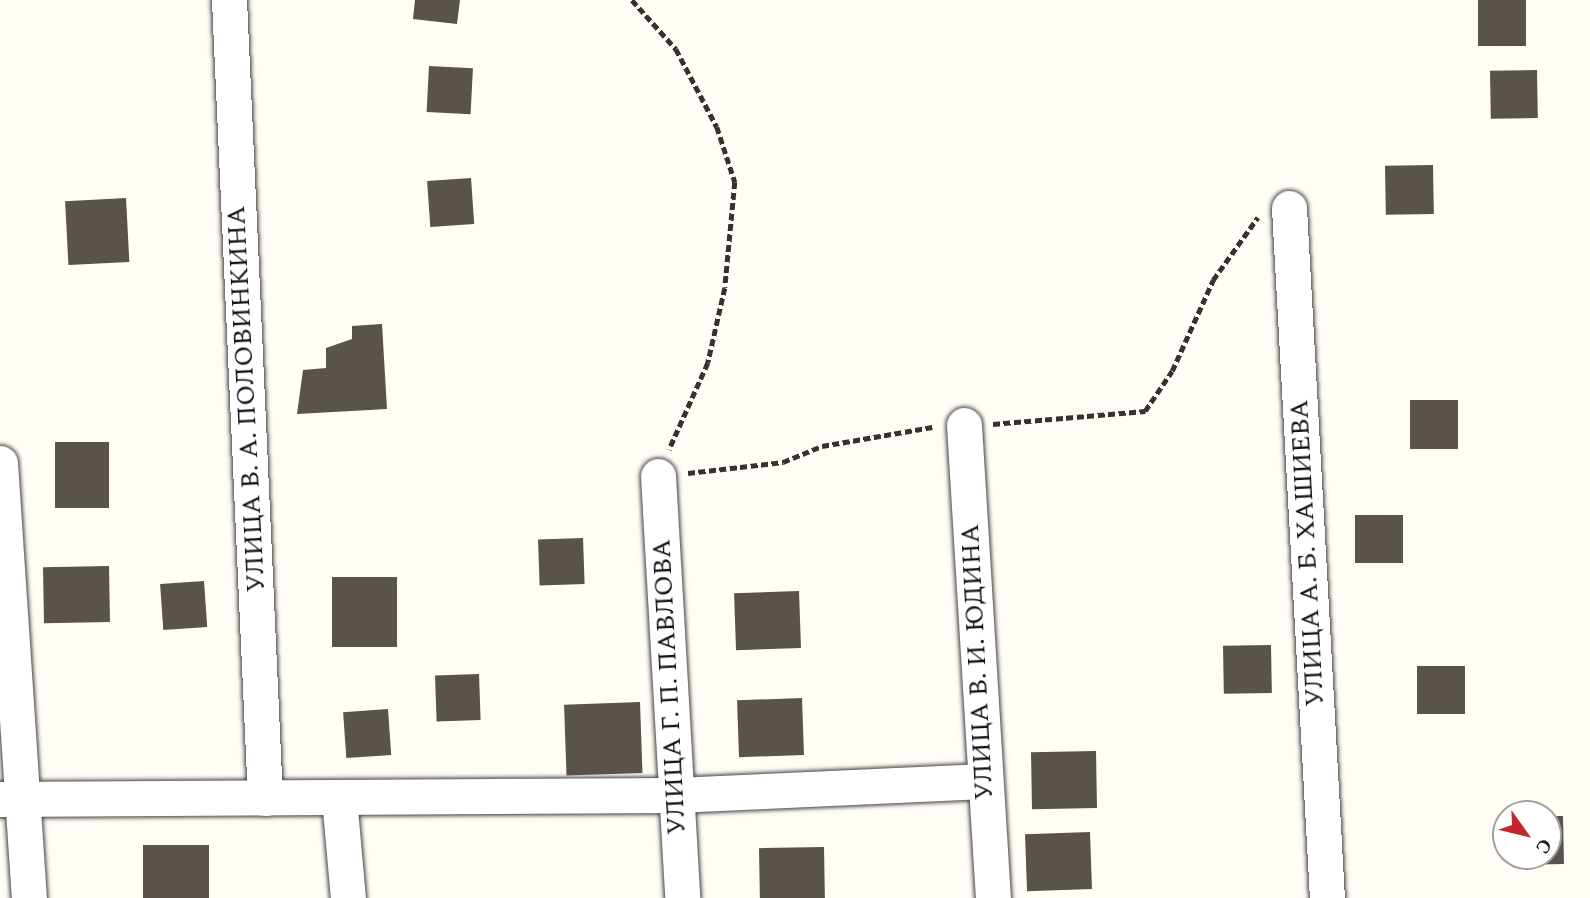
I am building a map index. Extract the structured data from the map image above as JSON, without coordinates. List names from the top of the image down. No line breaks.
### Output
{"streets":{"street":["УЛИЦА В. А. ПОЛОВИНКИНА","УЛИЦА А. Б. ХАШИЕВА","УЛИЦА В. И. ЮДИНА","УЛИЦА Г. П. ПАВЛОВА"]},"north":"bottom right"}
